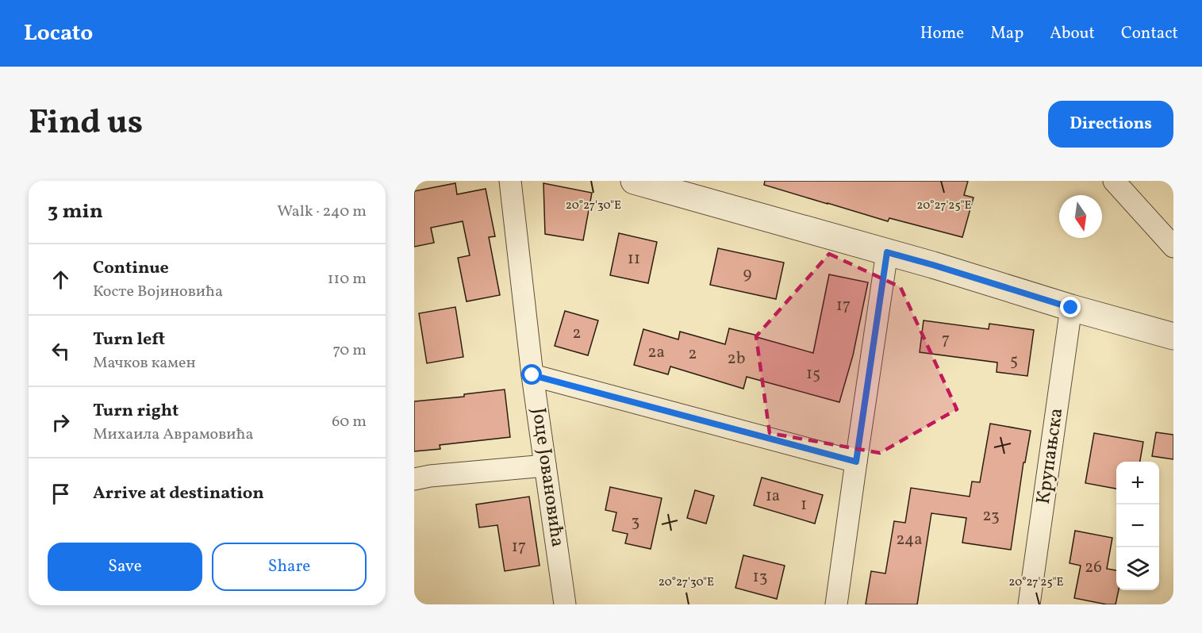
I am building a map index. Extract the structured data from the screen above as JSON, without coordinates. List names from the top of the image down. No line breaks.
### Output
{"streets":{"street":["Крупањска","Јоце Јовановића"]},"house_numbers":["11","9","17","2","7","2a","2","2b","5","15","1a","1","23","3","24a","17","26","13"],"north":"bottom","page":{"header":"Locato","nav":["Home","Map","About","Contact"],"title":"Find us","buttons":["Directions",["Save","Share"]],"heading":["3 min","Walk · 240 m"],"list":[["Continue","Косте Војиновића","110 m"],["Turn left","Мачков камен","70 m"],["Turn right","Михаила Аврамовића","60 m"],"Arrive at destination"],"map_buttons":["+","−"]},"coordinates":["20°27'30\"E","20°27'25\"E"]}
